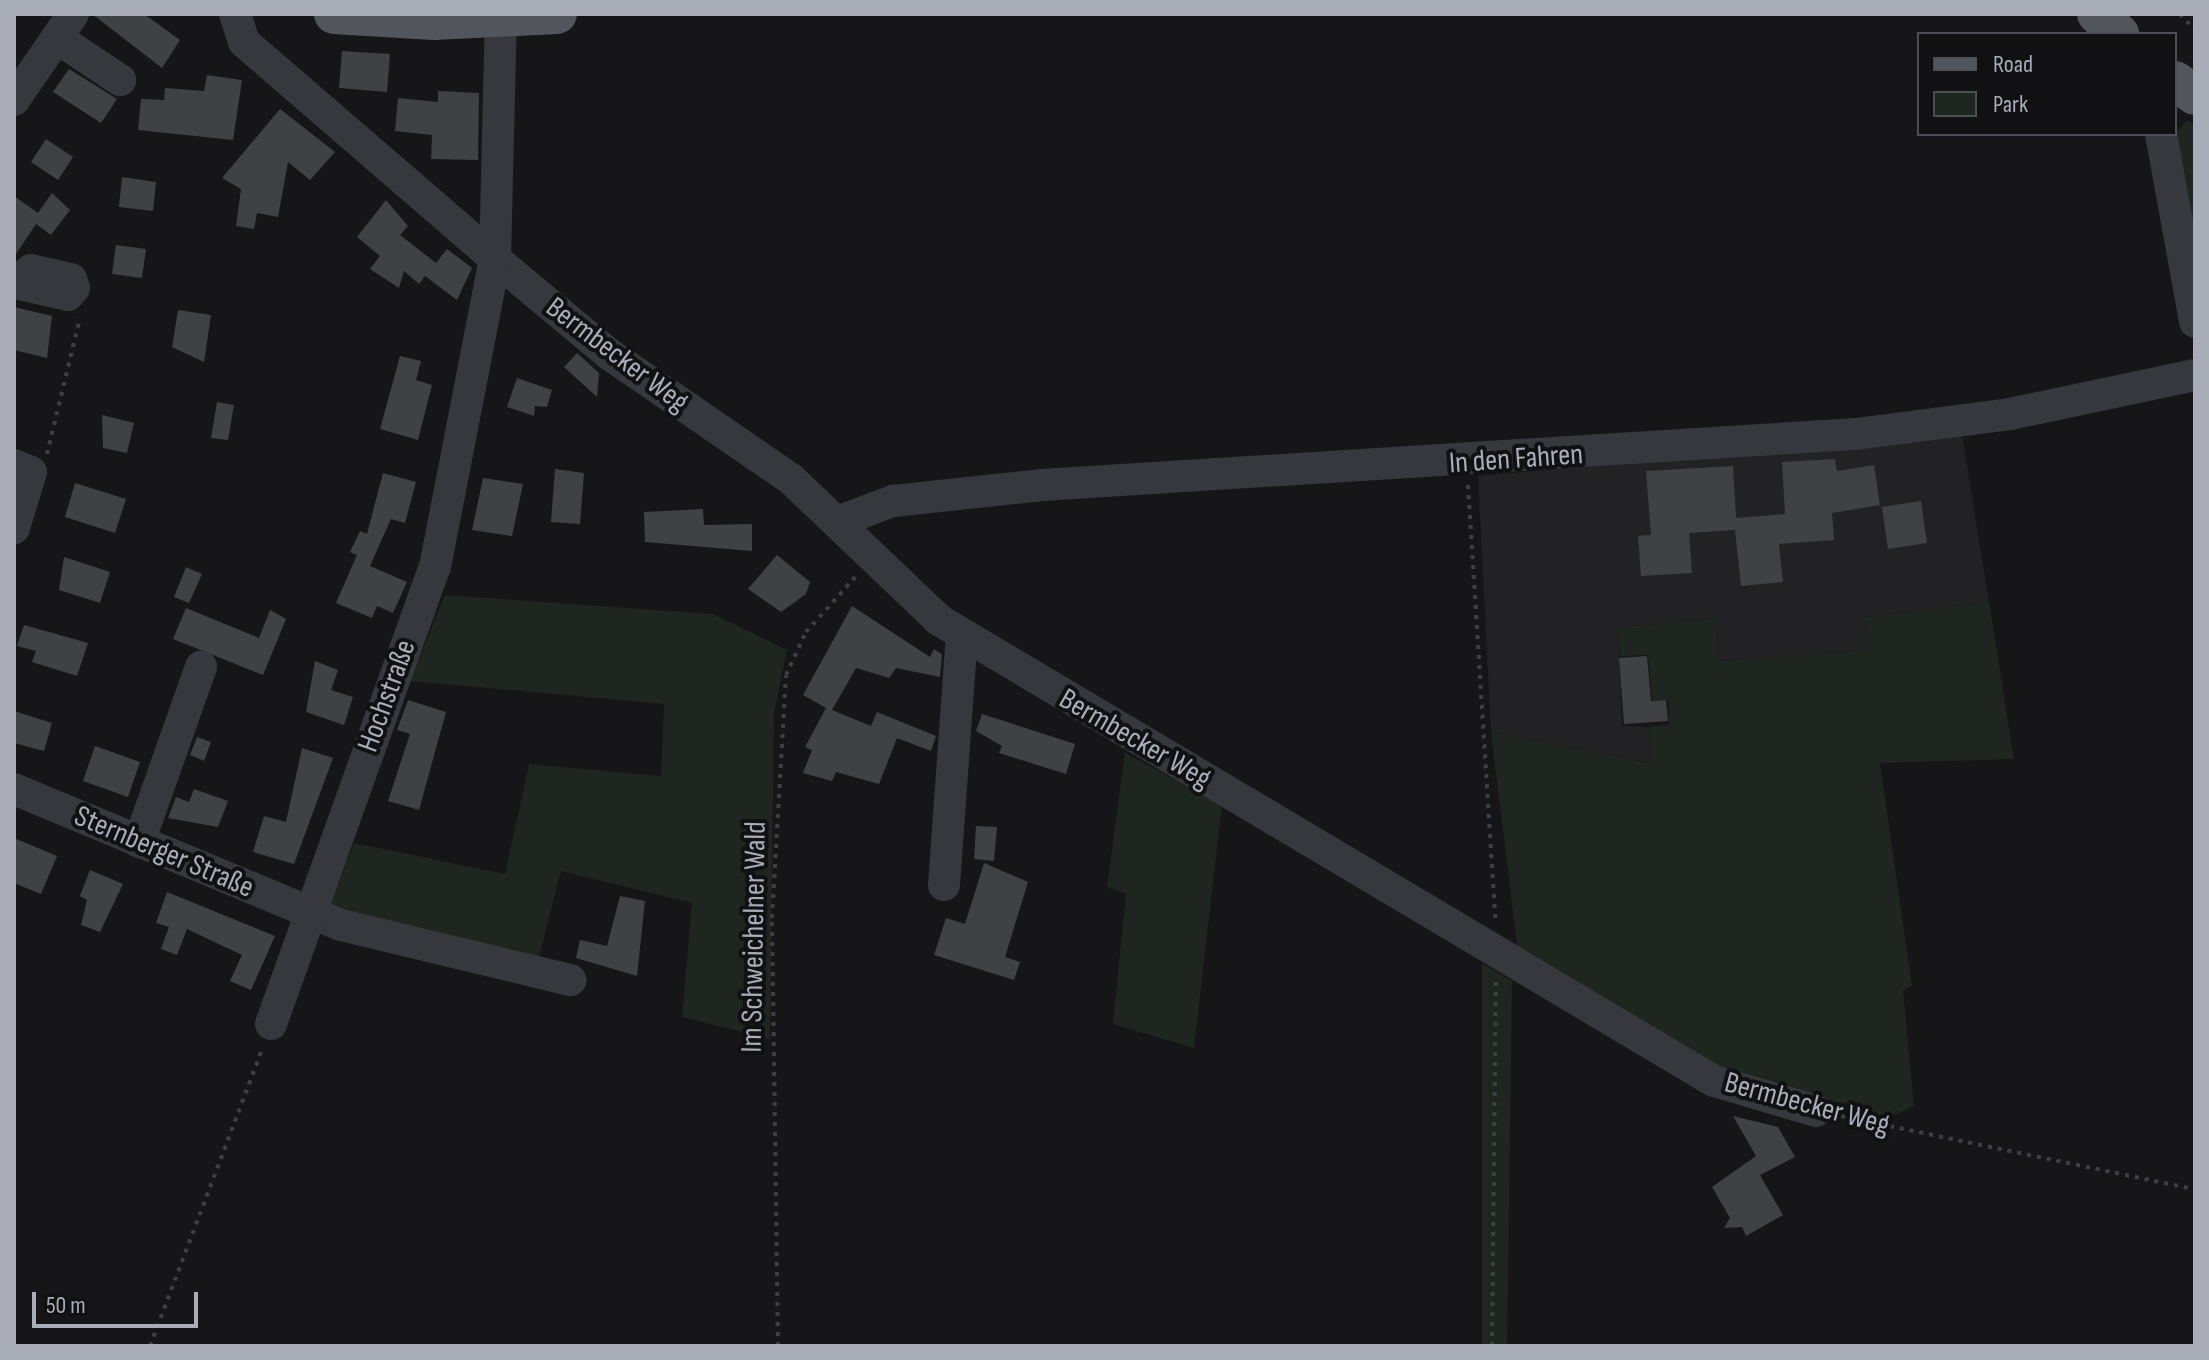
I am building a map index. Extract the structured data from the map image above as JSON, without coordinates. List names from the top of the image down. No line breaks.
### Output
{"streets":{"street":["Bermbecker Weg","In den Fahren","Hochstraße","Sternberger Straße"],"path":["Im Schweichelner Wald"]},"crossings":[["Bermbecker Weg","In den Fahren"],["Bermbecker Weg","Hochstraße"],["Bermbecker Weg","Im Schweichelner Wald"],["Hochstraße","Sternberger Straße"]],"legend":["Road","Park"],"scale_bar":"50 m"}
